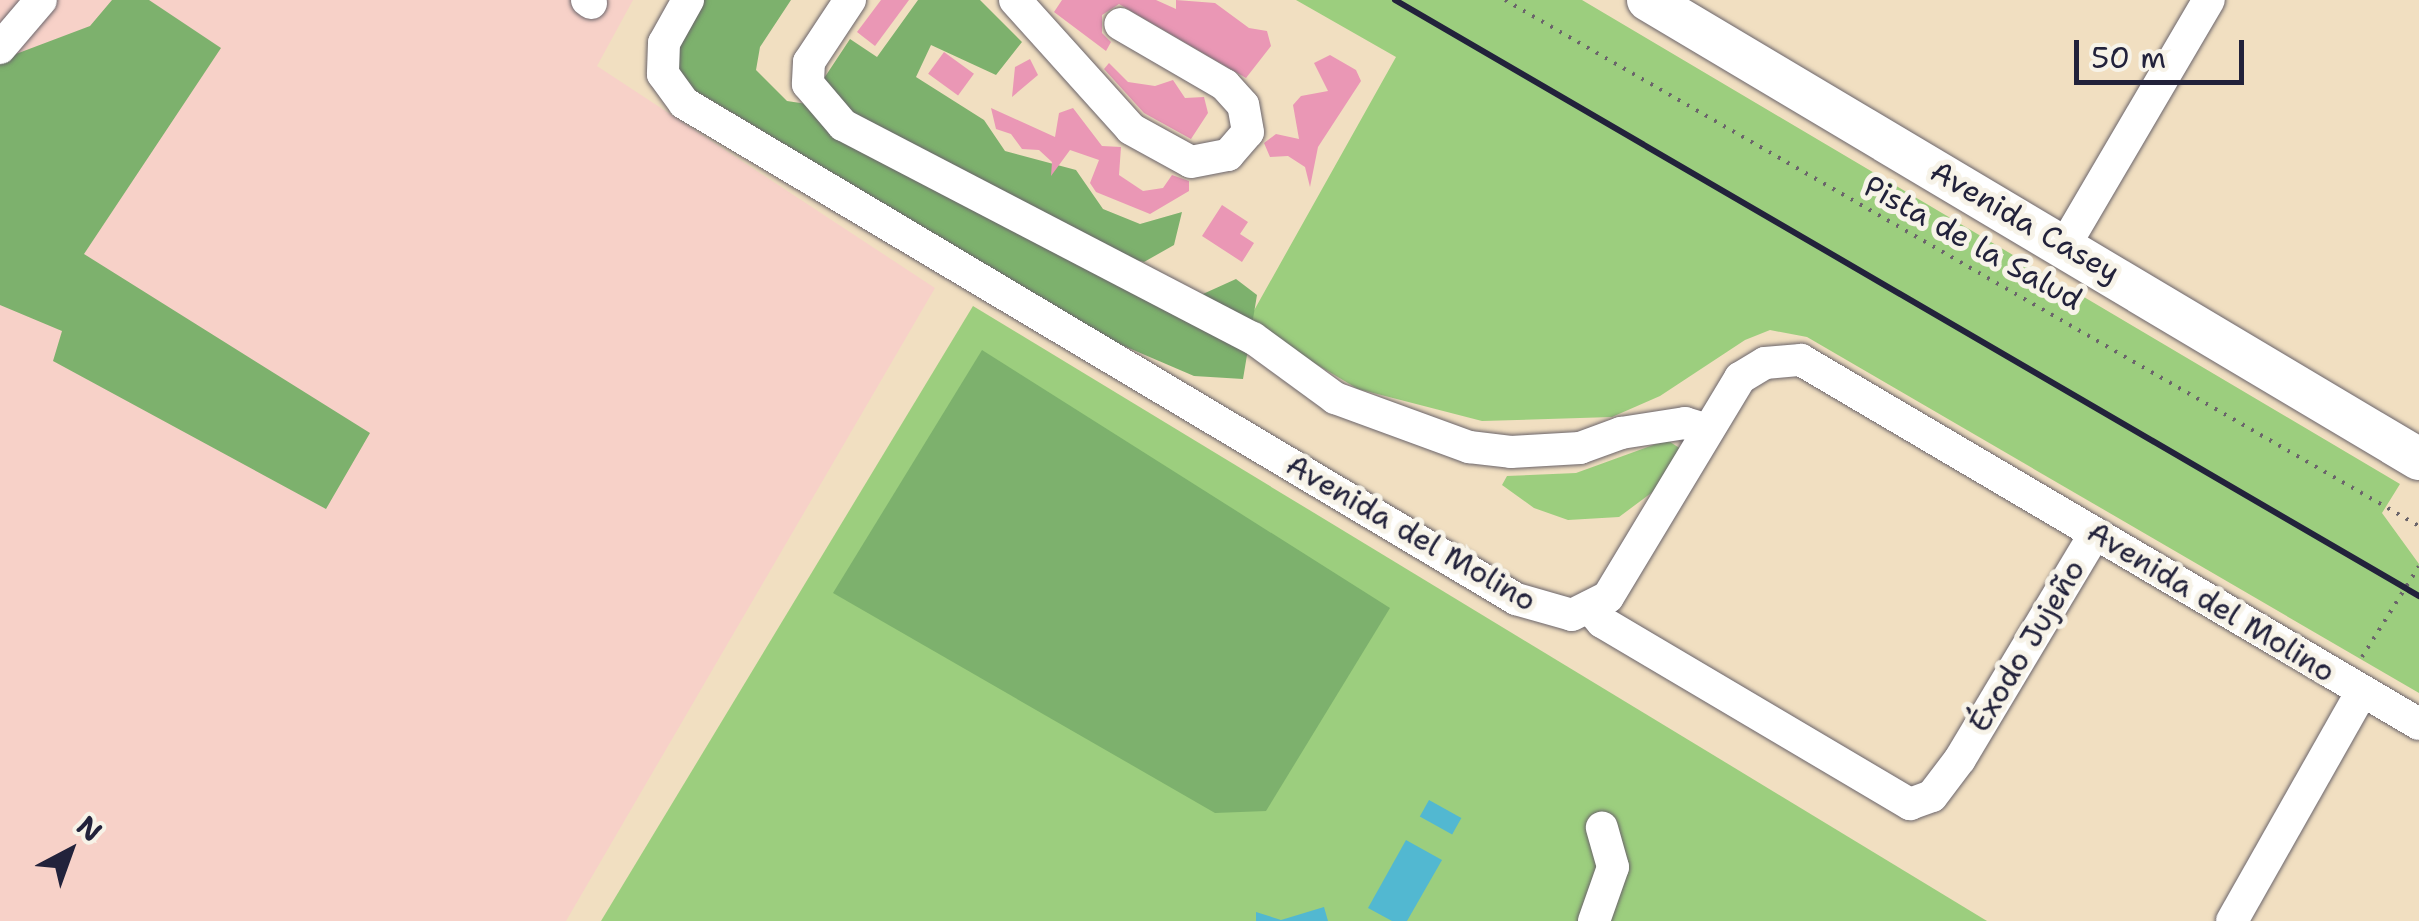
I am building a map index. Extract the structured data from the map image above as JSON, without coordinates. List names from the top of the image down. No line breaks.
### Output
{"streets":{"main road":["Avenida Casey"],"street":["Avenida del Molino","Éxodo Jujeño"],"path":["Pista de la Salud"]},"crossings":[["Avenida del Molino","Éxodo Jujeño"]],"scale_bar":"50 m","north":"top right"}
